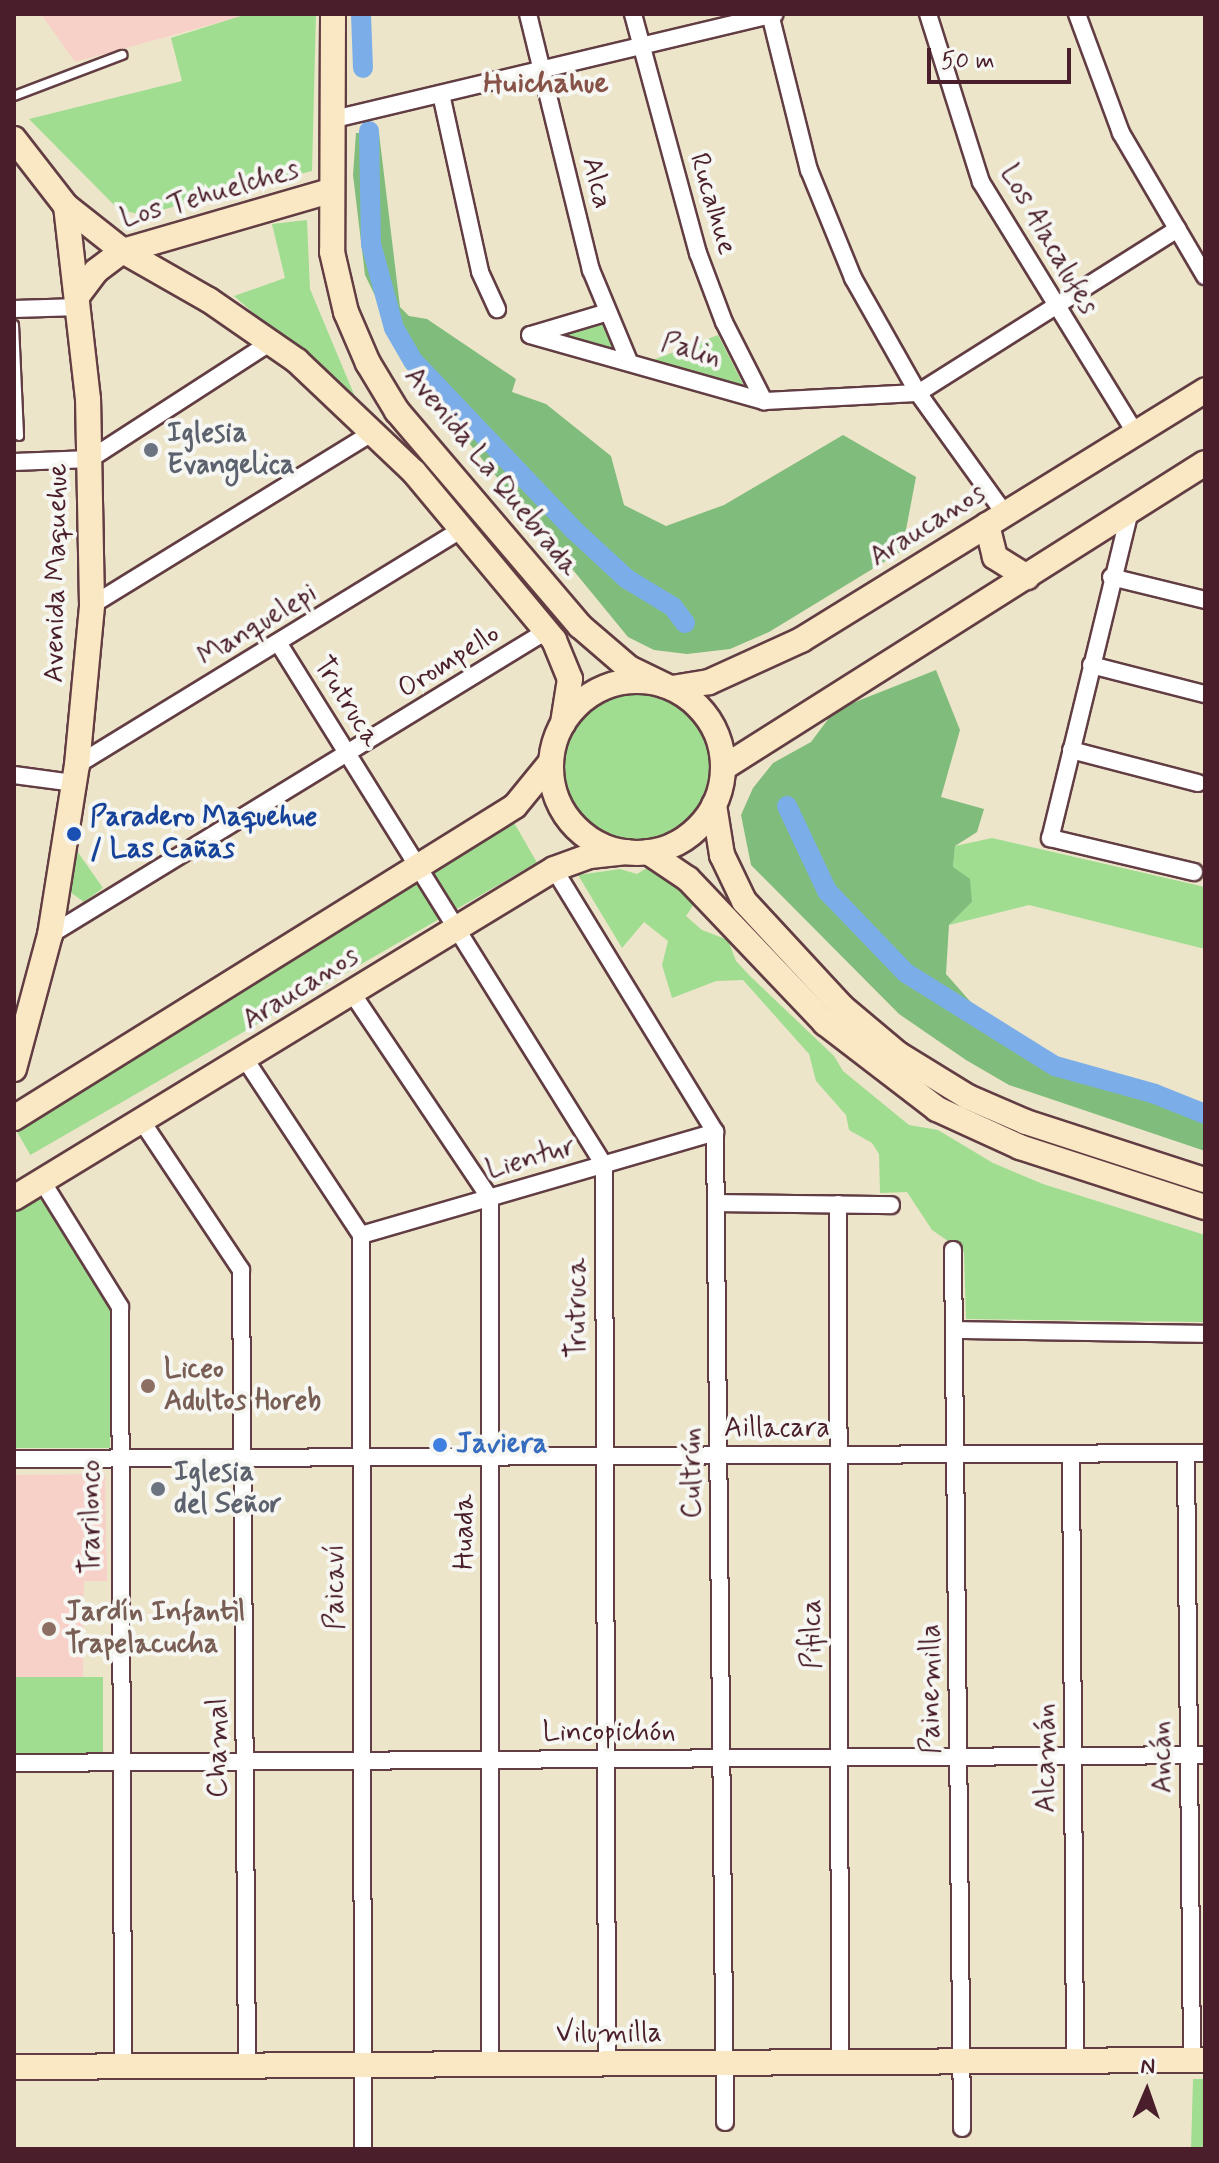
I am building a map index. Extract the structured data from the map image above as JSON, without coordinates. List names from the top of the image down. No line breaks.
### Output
{"streets":{"main road":["Los Tehuelches","Avenida La Quebrada","Araucanos","Avenida Maquehue","Vilumilla"],"street":["Alca","Rucalhue","Los Alacalufes","Palin","Manquelepi","Orompello","Trutruca","Lientur","Aillacara","Cultrún","Trarilonco","Huada","Paicaví","Pifilca","Painemilla","Lincopichón","Chamal","Ancán","Alcamán"]},"crossings":[["Alca","Palin"],["Los Tehuelches","Avenida La Quebrada"],["Los Tehuelches","Avenida Maquehue"],["Rucalhue","Palin"],["Los Alacalufes","Araucanos"],["Avenida La Quebrada","Araucanos"],["Avenida La Quebrada","Avenida Maquehue"],["Avenida La Quebrada","Manquelepi"],["Avenida La Quebrada","Orompello"],["Araucanos","Trutruca"],["Araucanos","Cultrún"],["Araucanos","Trarilonco"],["Araucanos","Chamal"],["Avenida Maquehue","Manquelepi"],["Avenida Maquehue","Orompello"],["Manquelepi","Trutruca"],["Orompello","Trutruca"],["Trutruca","Lientur"],["Trutruca","Aillacara"],["Trutruca","Lincopichón"],["Trutruca","Vilumilla"],["Lientur","Cultrún"],["Lientur","Huada"],["Lientur","Paicaví"],["Aillacara","Cultrún"],["Aillacara","Trarilonco"],["Aillacara","Huada"],["Aillacara","Paicaví"],["Aillacara","Pifilca"],["Aillacara","Painemilla"],["Aillacara","Chamal"],["Aillacara","Ancán"],["Aillacara","Alcamán"],["Cultrún","Lincopichón"],["Cultrún","Vilumilla"],["Trarilonco","Lincopichón"],["Trarilonco","Vilumilla"],["Huada","Lincopichón"],["Huada","Vilumilla"],["Paicaví","Lincopichón"],["Paicaví","Vilumilla"],["Pifilca","Lincopichón"],["Pifilca","Vilumilla"],["Painemilla","Lincopichón"],["Painemilla","Vilumilla"],["Lincopichón","Chamal"],["Lincopichón","Ancán"],["Lincopichón","Alcamán"],["Chamal","Vilumilla"],["Ancán","Vilumilla"],["Alcamán","Vilumilla"]],"districts":["Huichahue"],"places":["Iglesia Evangelica","Paradero Maquehue / Las Cañas","Liceo Adultos Horeb","Javiera","Iglesia del Señor","Jardín Infantil Trapelacucha"],"scale_bar":"50 m","north":"top"}
